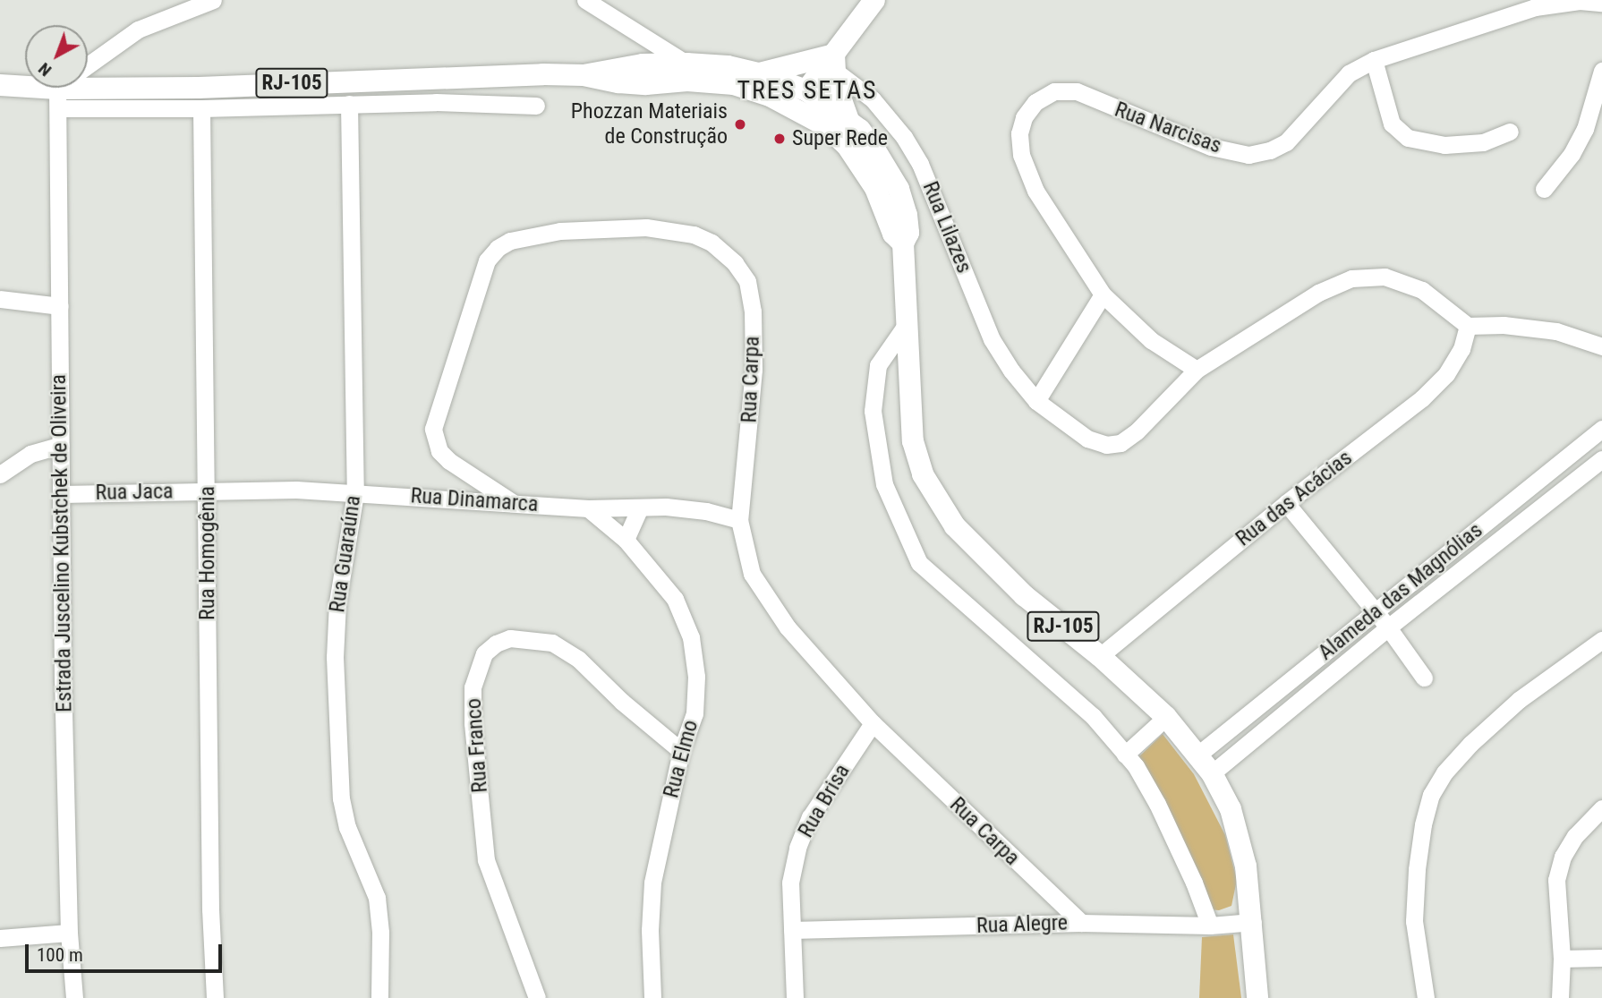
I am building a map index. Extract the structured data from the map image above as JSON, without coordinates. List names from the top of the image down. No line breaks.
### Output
{"streets":{"main road":["RJ-105"],"street":["Rua Narcisas","Rua Lilazes","Rua Carpa","Rua Jaca","Rua das Acácias","Rua Dinamarca","Estrada Juscelino Kubstchek de Oliveira","Rua Homogênia","Rua Guaraúna","Alameda das Magnólias","Rua Franco","Rua Elmo","Rua Brisa","Rua Alegre"]},"crossings":[["RJ-105","Rua das Acácias"],["RJ-105","Alameda das Magnólias"],["RJ-105","Rua Alegre"],["Rua Narcisas","Rua Lilazes"],["Rua Carpa","Rua Dinamarca"],["Rua Carpa","Rua Brisa"],["Rua Carpa","Rua Alegre"],["Rua Jaca","Rua Dinamarca"],["Rua Jaca","Estrada Juscelino Kubstchek de Oliveira"],["Rua Jaca","Rua Homogênia"],["Rua Dinamarca","Rua Homogênia"],["Rua Dinamarca","Rua Guaraúna"],["Rua Dinamarca","Rua Elmo"],["Rua Franco","Rua Elmo"],["Rua Brisa","Rua Alegre"]],"districts":["TRES SETAS"],"places":["Phozzan Materiais de Construção","Super Rede"],"scale_bar":"100 m","north":"bottom left"}
